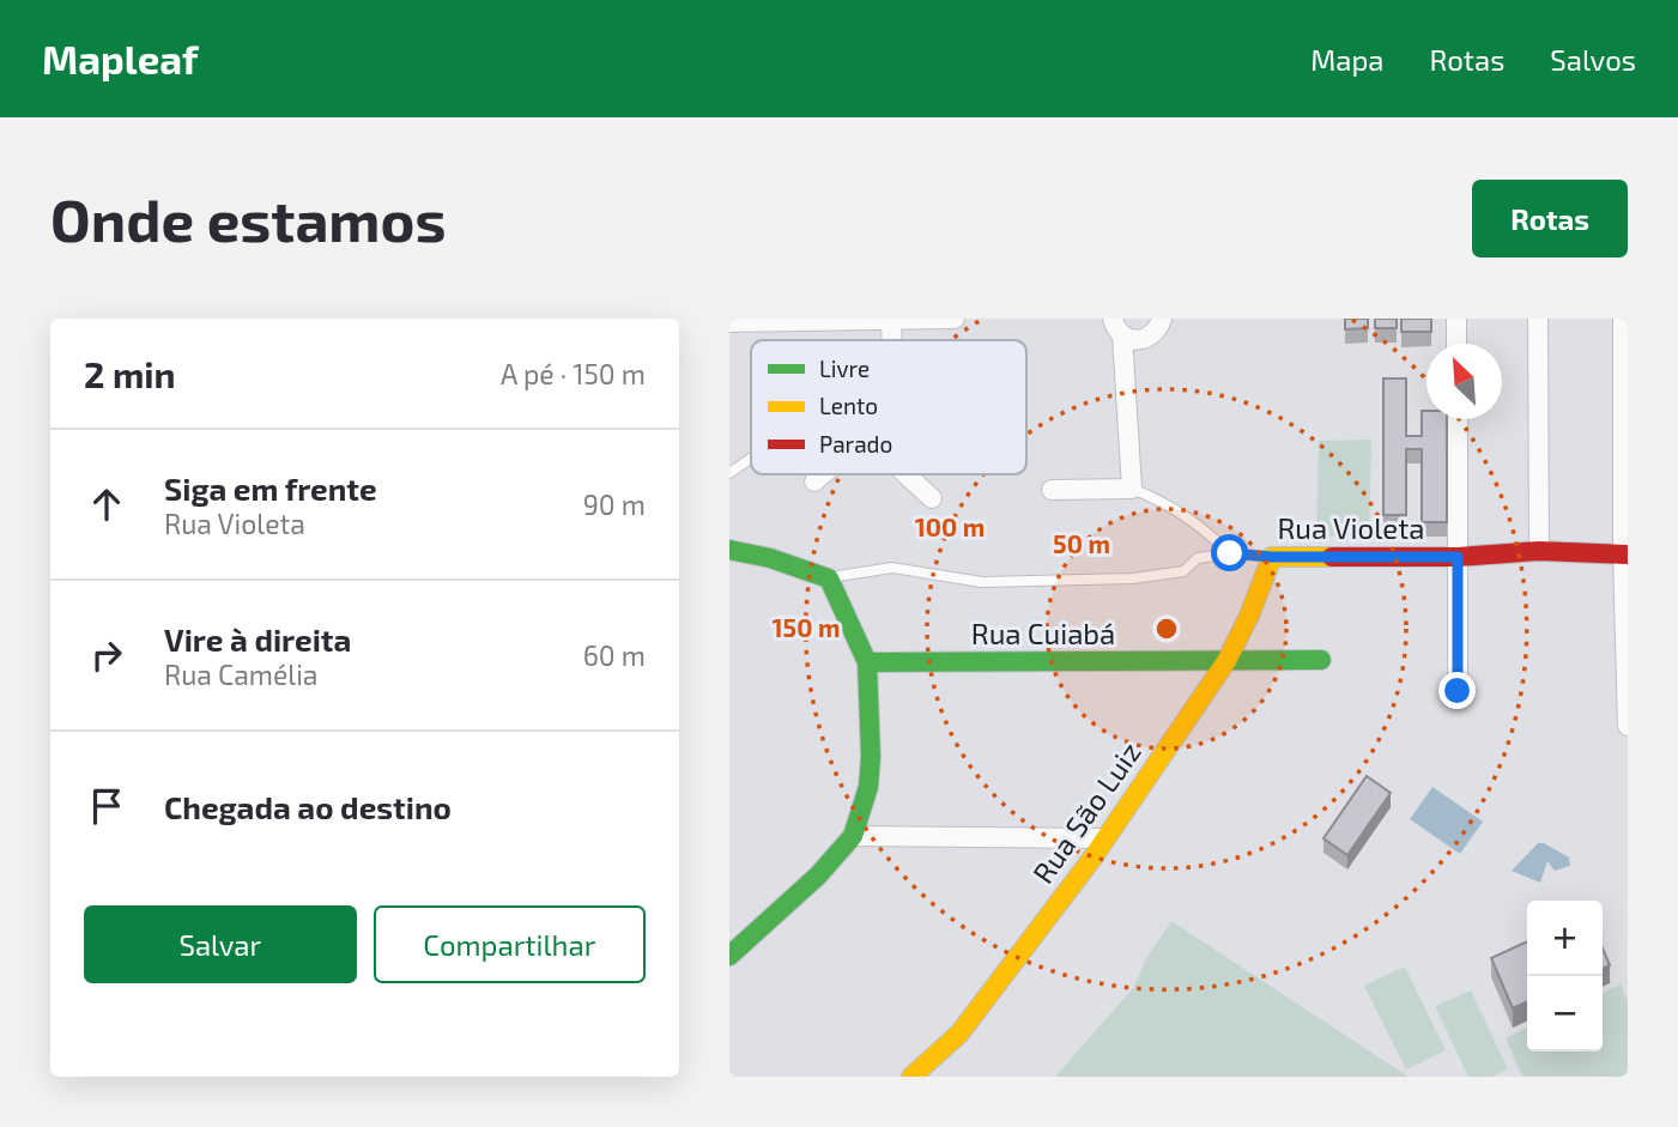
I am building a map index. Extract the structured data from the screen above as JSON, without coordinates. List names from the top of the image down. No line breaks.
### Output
{"streets":{"street":["Rua Violeta","Rua Cuiabá","Rua São Luiz"]},"crossings":[["Rua Violeta","Rua São Luiz"],["Rua Cuiabá","Rua São Luiz"]],"legend":["Livre","Lento","Parado"],"north":"top left","page":{"header":"Mapleaf","nav":["Mapa","Rotas","Salvos"],"buttons":["Rotas",["Salvar","Compartilhar"]],"title":"Onde estamos","heading":["2 min","A pé · 150 m"],"list":[["Siga em frente","Rua Violeta","90 m"],["Vire à direita","Rua Camélia","60 m"],"Chegada ao destino"],"map_buttons":["+","−"]},"rings":["100 m","50 m","150 m"]}
